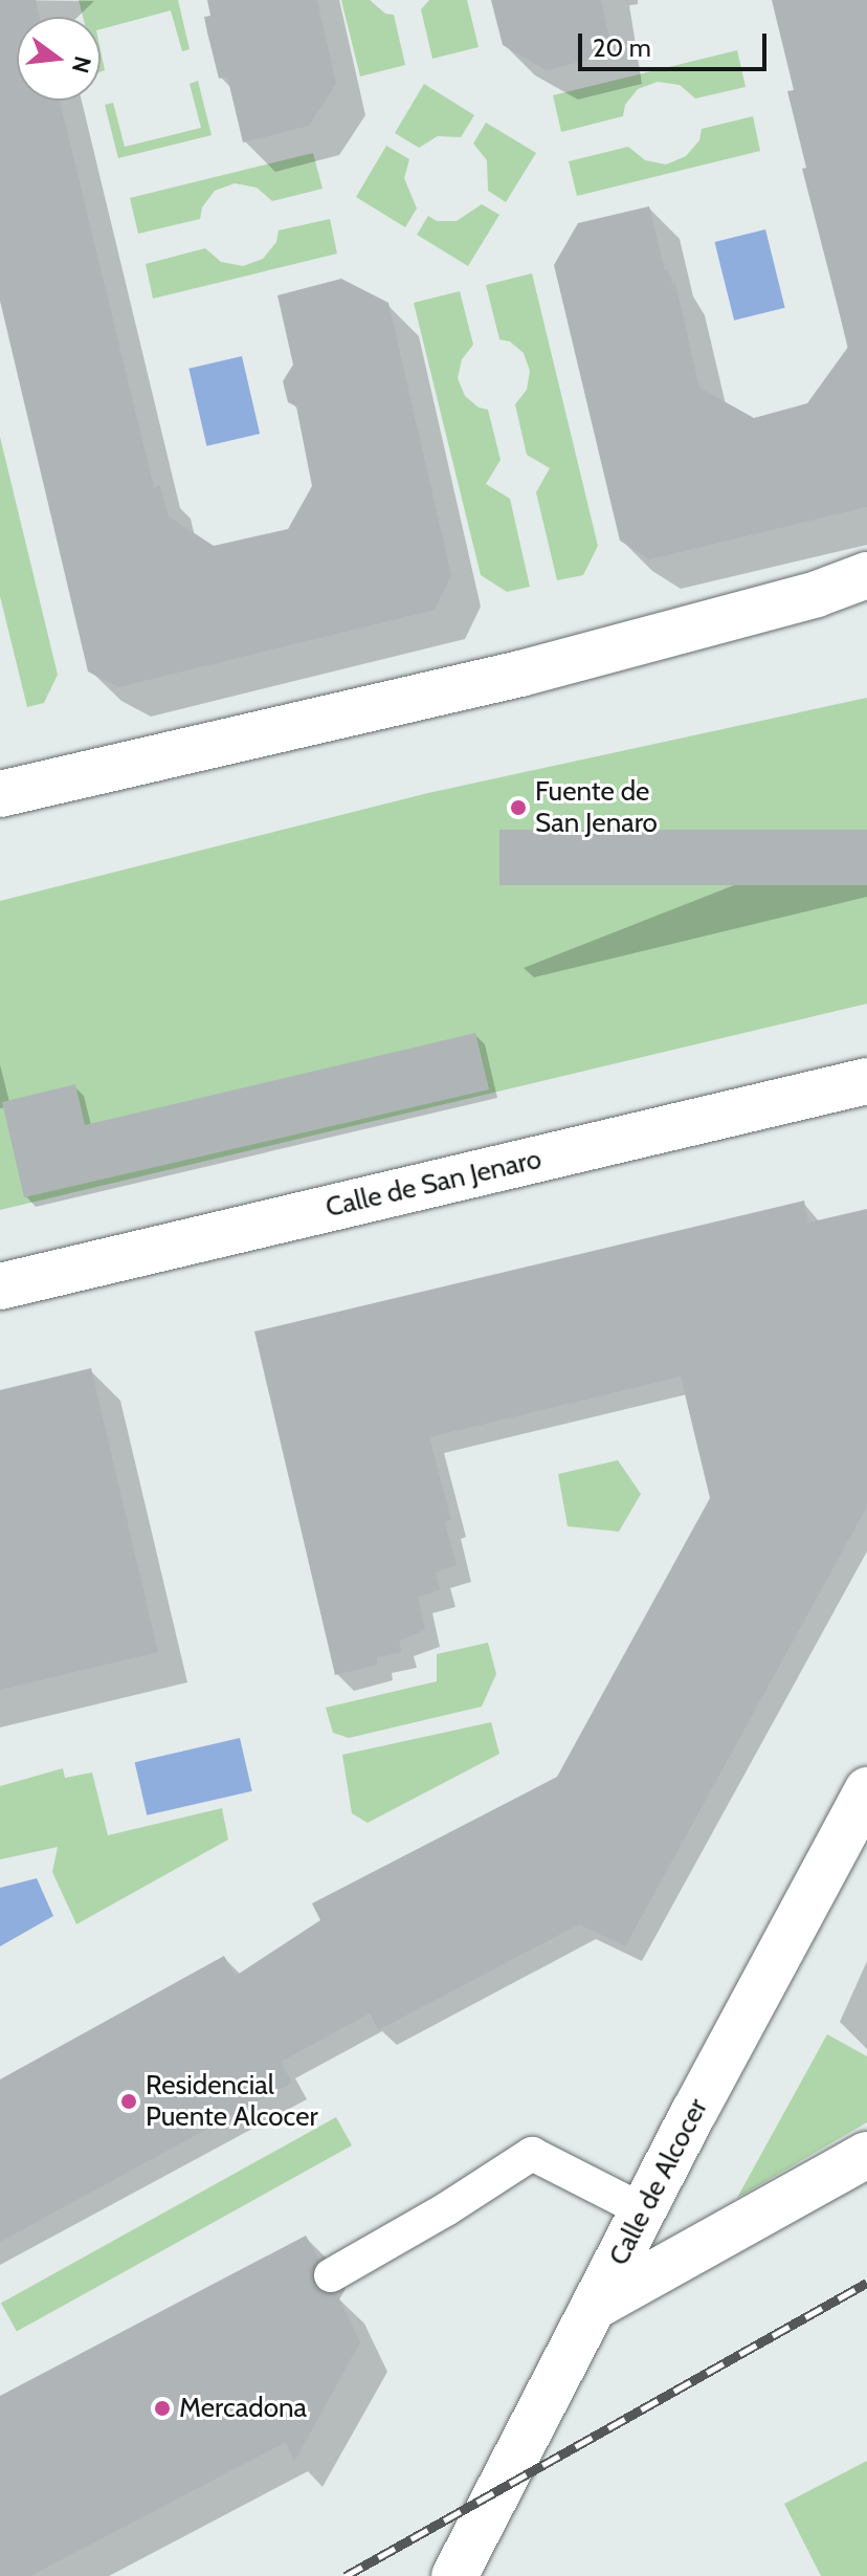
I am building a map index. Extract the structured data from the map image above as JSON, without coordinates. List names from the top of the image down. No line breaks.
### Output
{"streets":{"street":["Calle de San Jenaro","Calle de Alcocer"]},"places":["Fuente de San Jenaro","Residencial Puente Alcocer","Mercadona"],"scale_bar":"20 m","north":"right"}
